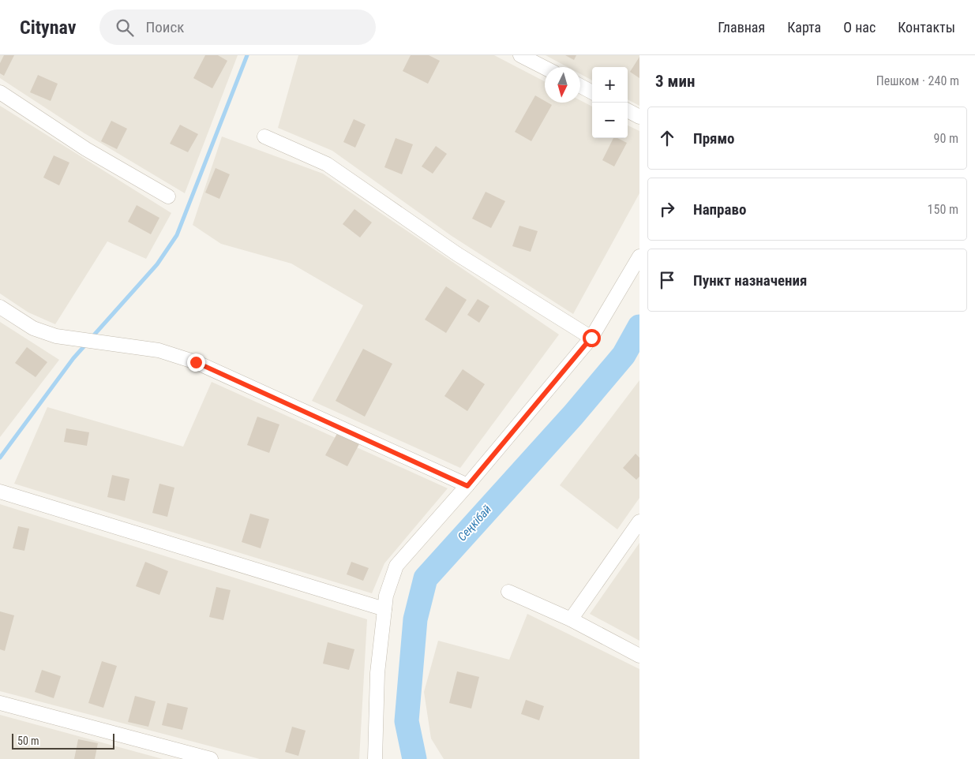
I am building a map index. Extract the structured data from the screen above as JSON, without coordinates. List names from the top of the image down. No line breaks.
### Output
{"water":["Сеңкібай"],"scale_bar":"50 m","north":"bottom","page":{"header":"Citynav","search":"Поиск","nav":["Главная","Карта","О нас","Контакты"],"heading":["3 мин","Пешком · 240 m"],"map_buttons":["+","−"],"list":[["Прямо","90 m"],["Направо","150 m"],"Пункт назначения"],"scale":"50 m"}}
